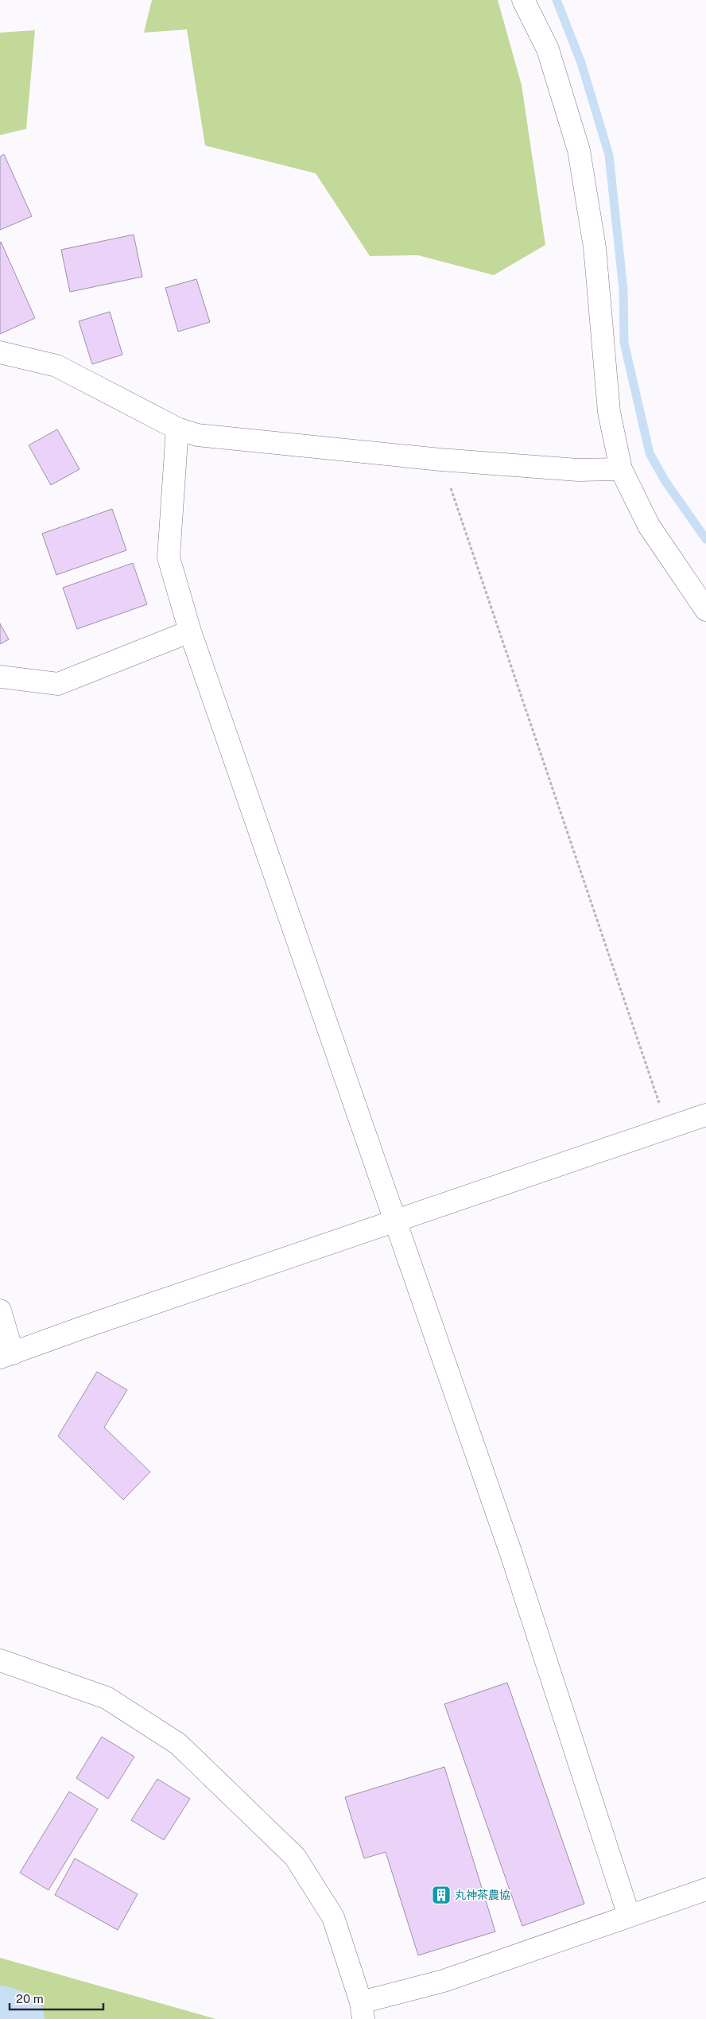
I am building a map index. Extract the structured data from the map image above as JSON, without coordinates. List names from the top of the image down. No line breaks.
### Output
{"places":{"building":["丸神茶農協"]},"scale_bar":"20 m"}
